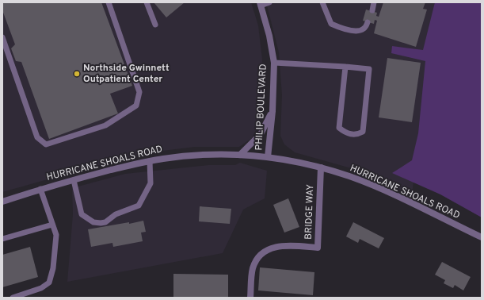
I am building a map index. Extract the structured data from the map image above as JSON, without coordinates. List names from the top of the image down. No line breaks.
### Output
{"streets":{"street":["PHILIP BOULEVARD","HURRICANE SHOALS ROAD","BRIDGE WAY"]},"crossings":[["PHILIP BOULEVARD","HURRICANE SHOALS ROAD"],["HURRICANE SHOALS ROAD","BRIDGE WAY"]],"places":["Northside Gwinnett Outpatient Center"]}
